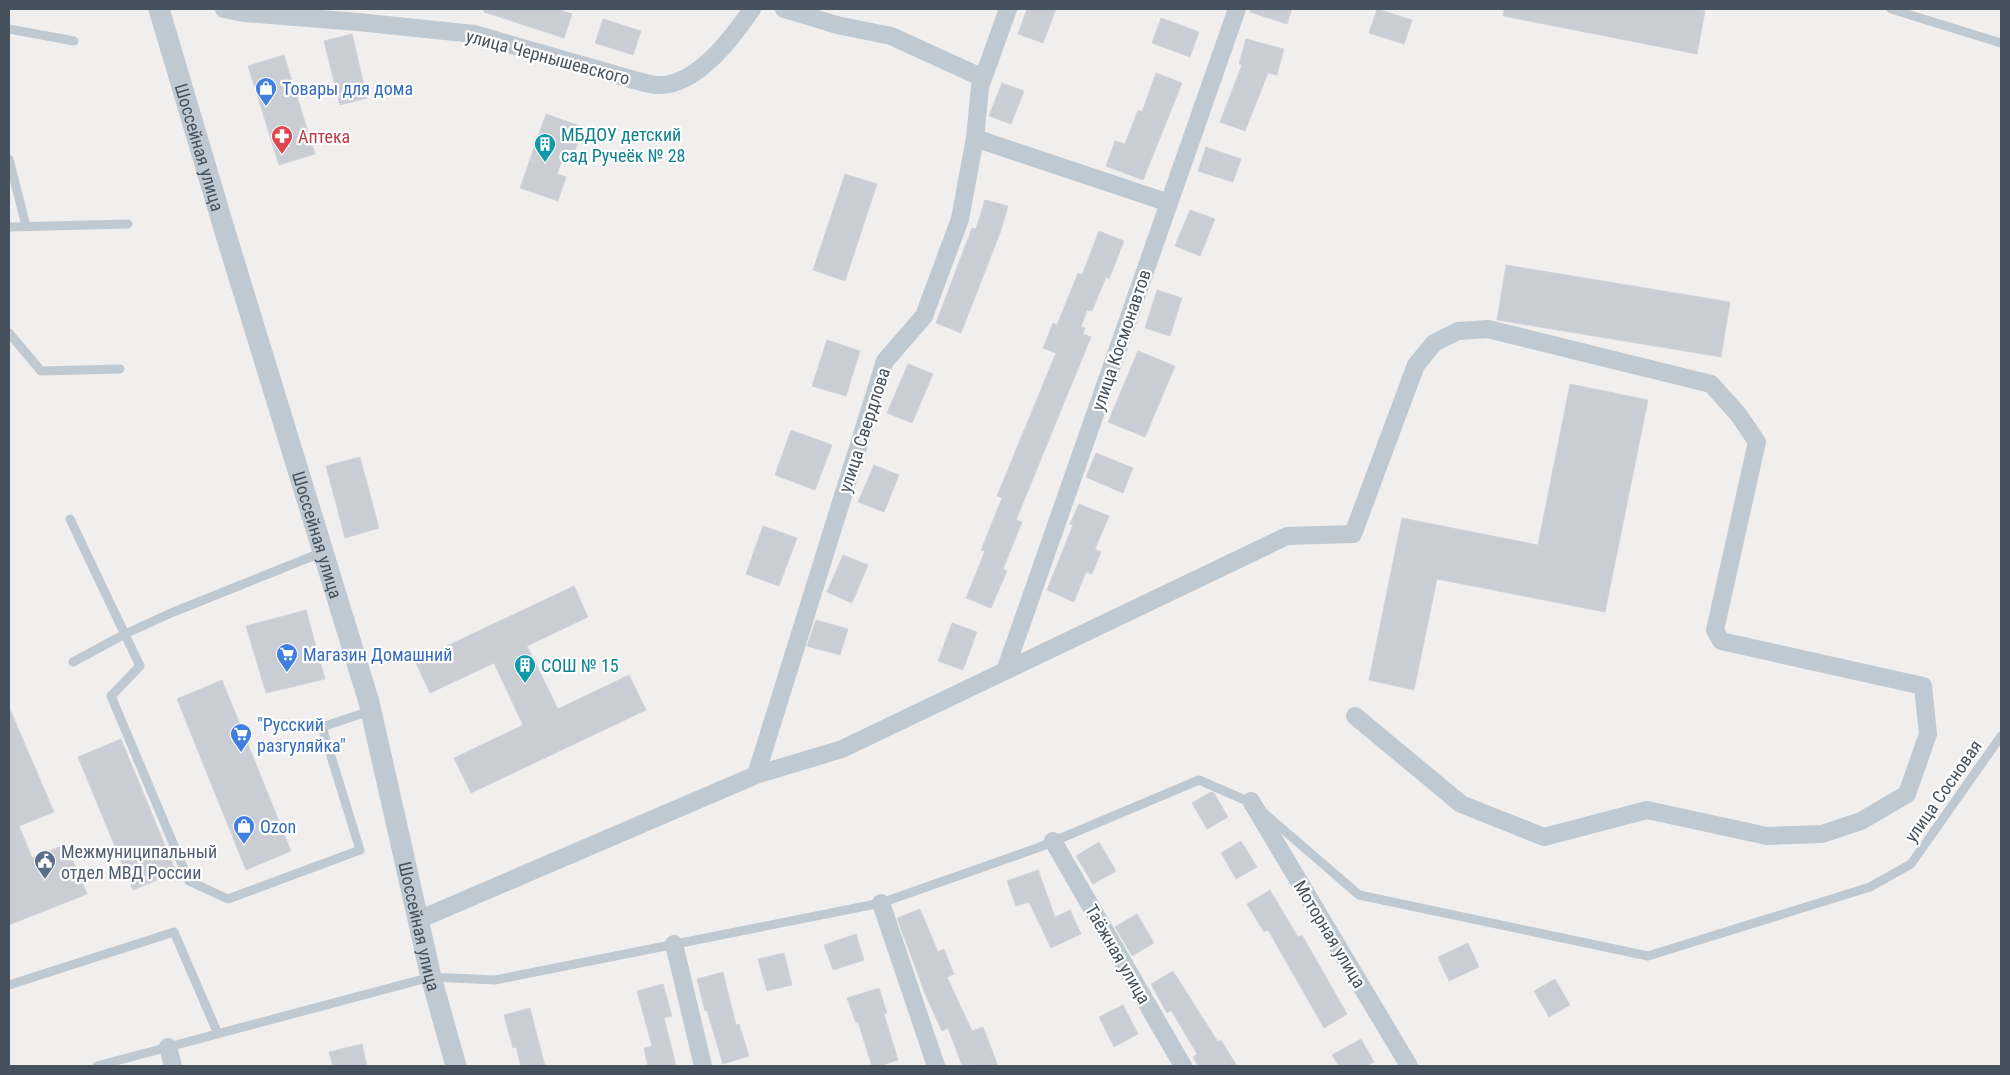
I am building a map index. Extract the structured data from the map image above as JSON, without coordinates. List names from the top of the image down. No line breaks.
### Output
{"streets":{"street":["улица Чернышевского","Шоссейная улица","улица Космонавтов","улица Свердлова","Моторная улица","Таёжная улица"],"lane":["улица Сосновая"]},"crossings":[["улица Сосновая","Моторная улица"]],"places":{"shop":["Товары для дома","Ozon"],"pharmacy":["Аптека"],"building":["МБДОУ детский сад Ручеёк № 28","СОШ № 15"],"supermarket":["Магазин Домашний","\"Русский разгуляйка\""],"public building":["Межмуниципальный отдел МВД России"]}}
